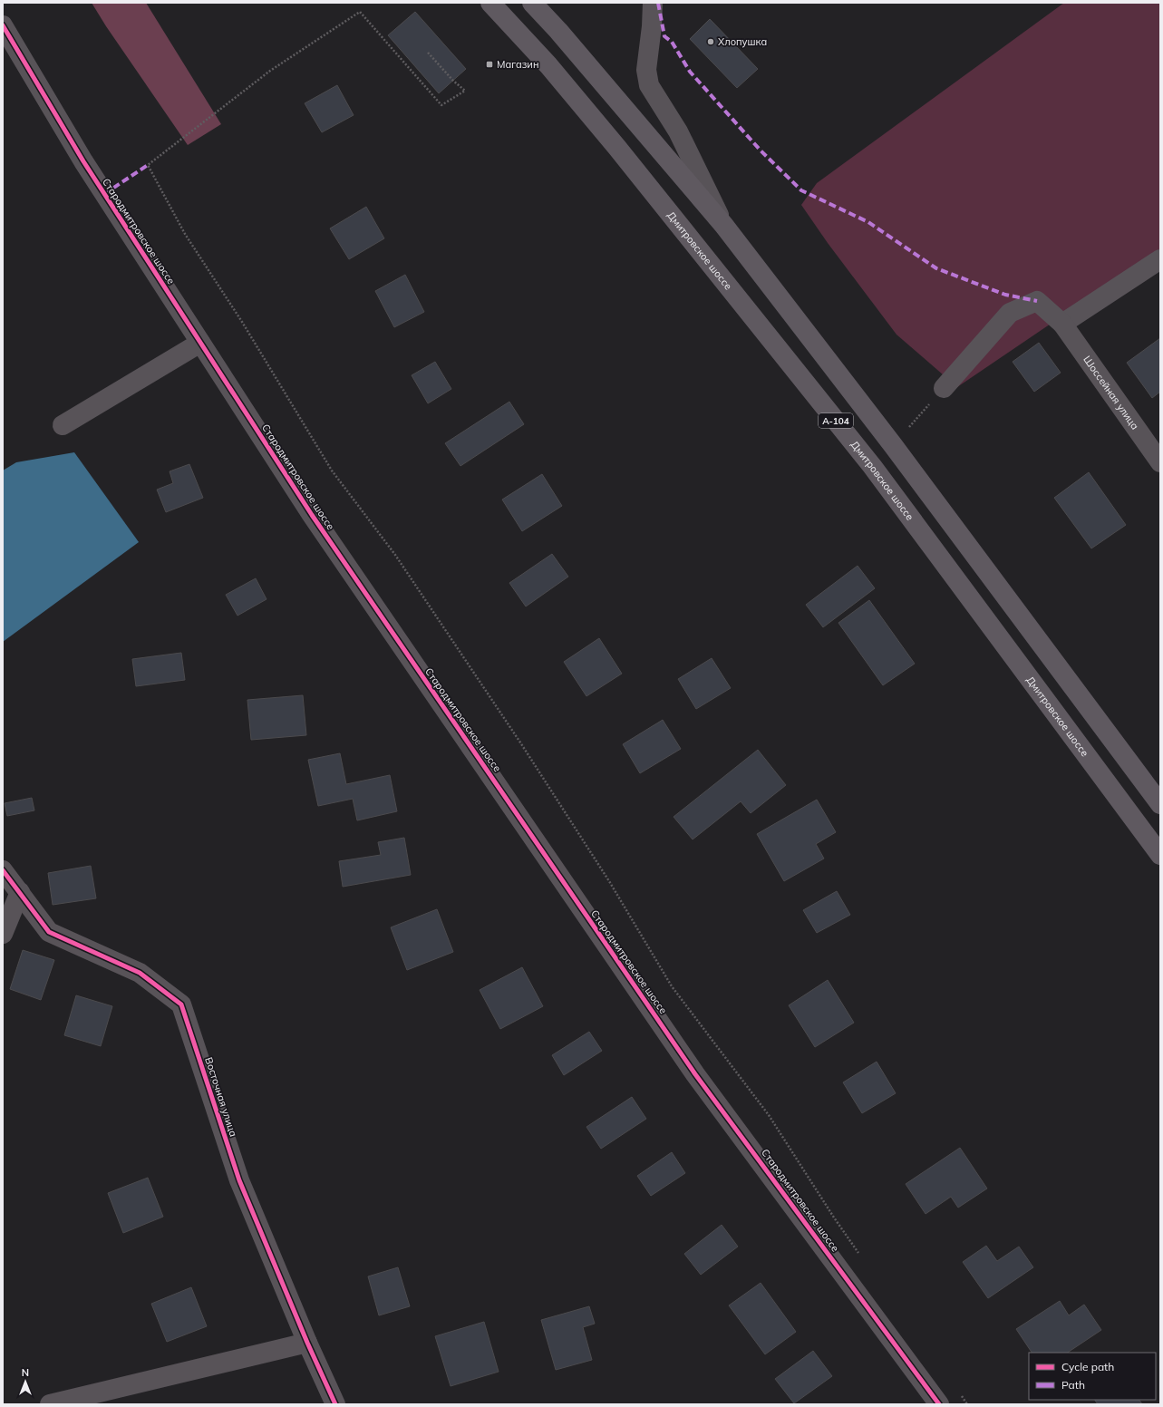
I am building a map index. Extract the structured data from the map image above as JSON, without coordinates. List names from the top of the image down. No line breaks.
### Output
{"streets":{"highway":["Дмитровское шоссе","А-104"],"street":["Стародмитровское шоссе","Шоссейная улица","Восточная улица"]},"places":{"other":["Хлопушка"],"transit":["Магазин"]},"legend":["Cycle path","Path"],"north":"top"}
